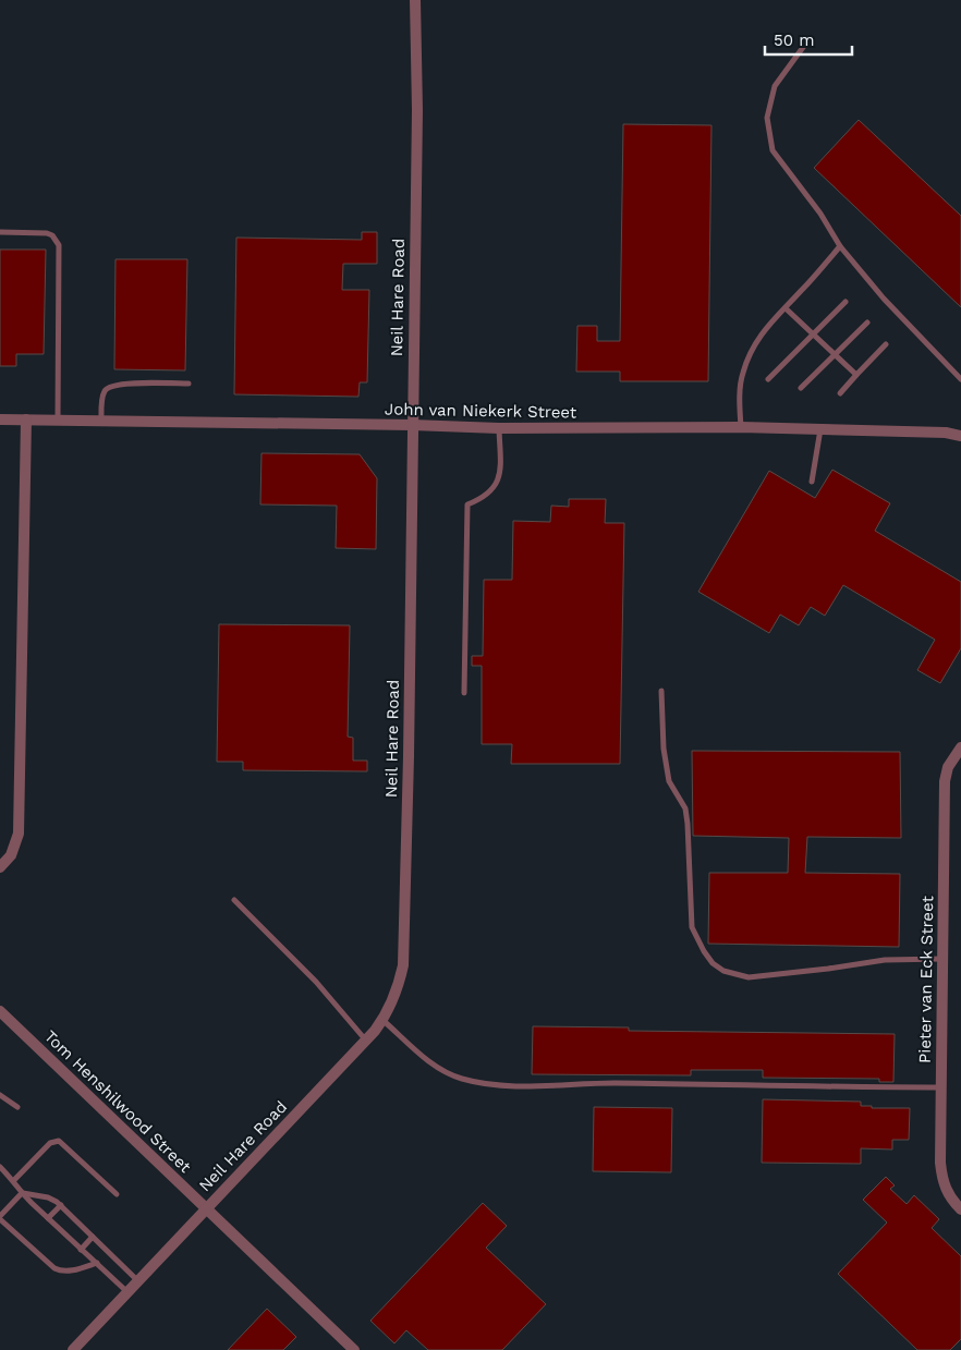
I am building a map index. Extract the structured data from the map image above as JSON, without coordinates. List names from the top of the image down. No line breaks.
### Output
{"streets":{"street":["Neil Hare Road","John van Niekerk Street","Pieter van Eck Street","Tom Henshilwood Street"]},"crossings":[["Neil Hare Road","John van Niekerk Street"],["Neil Hare Road","Tom Henshilwood Street"]],"scale_bar":"50 m"}
